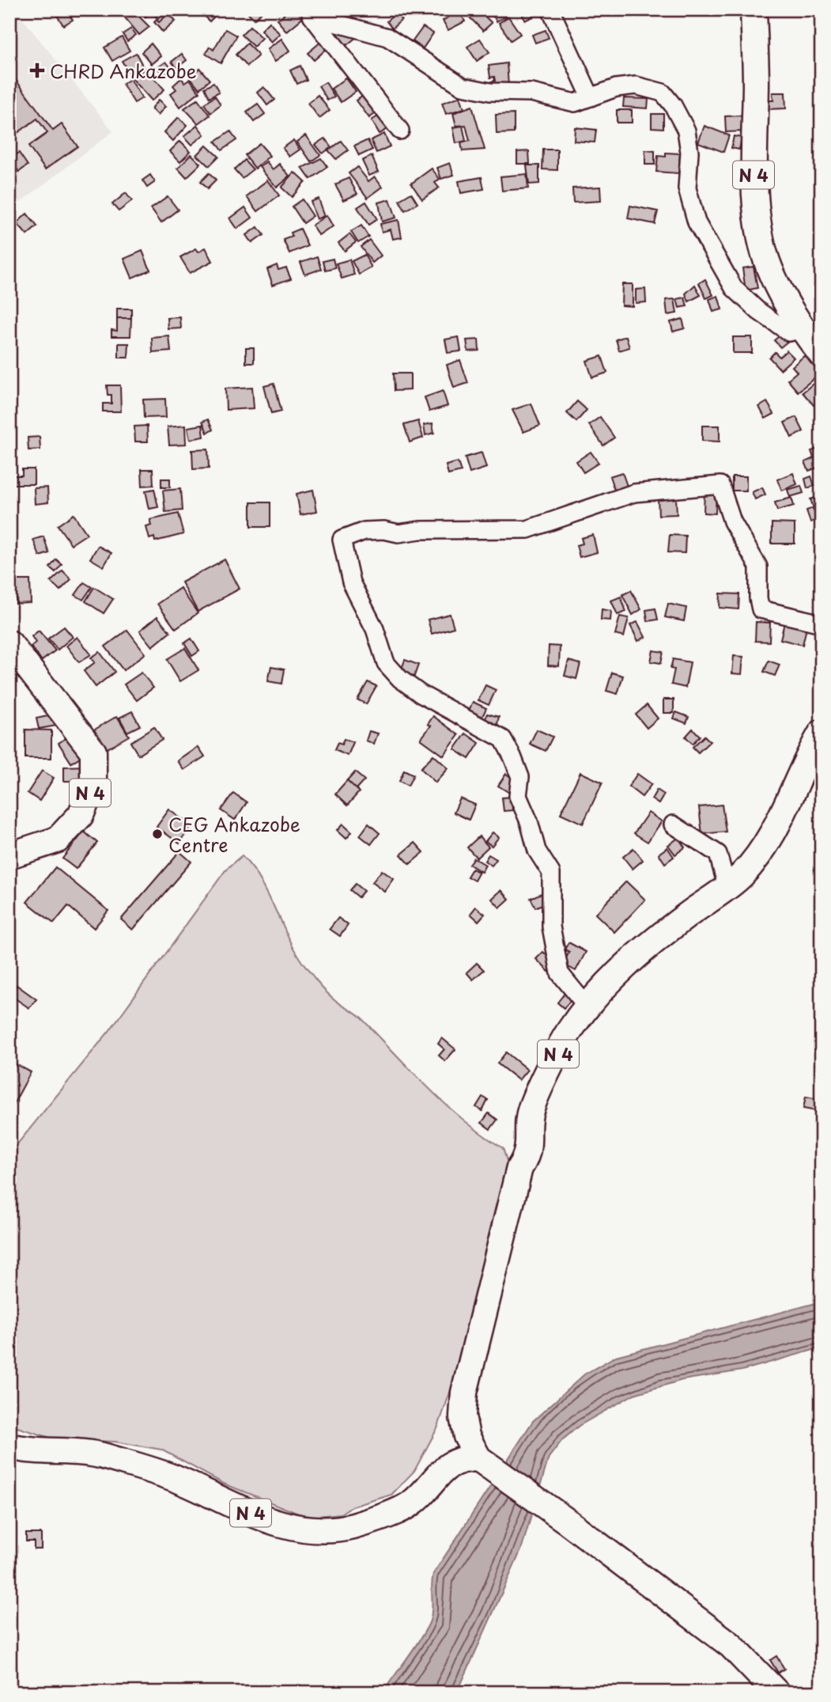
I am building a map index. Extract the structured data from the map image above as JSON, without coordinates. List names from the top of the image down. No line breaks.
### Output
{"streets":{"main road":["N 4"]},"places":{"health":["CHRD Ankazobe"],"other":["CEG Ankazobe Centre"]}}
